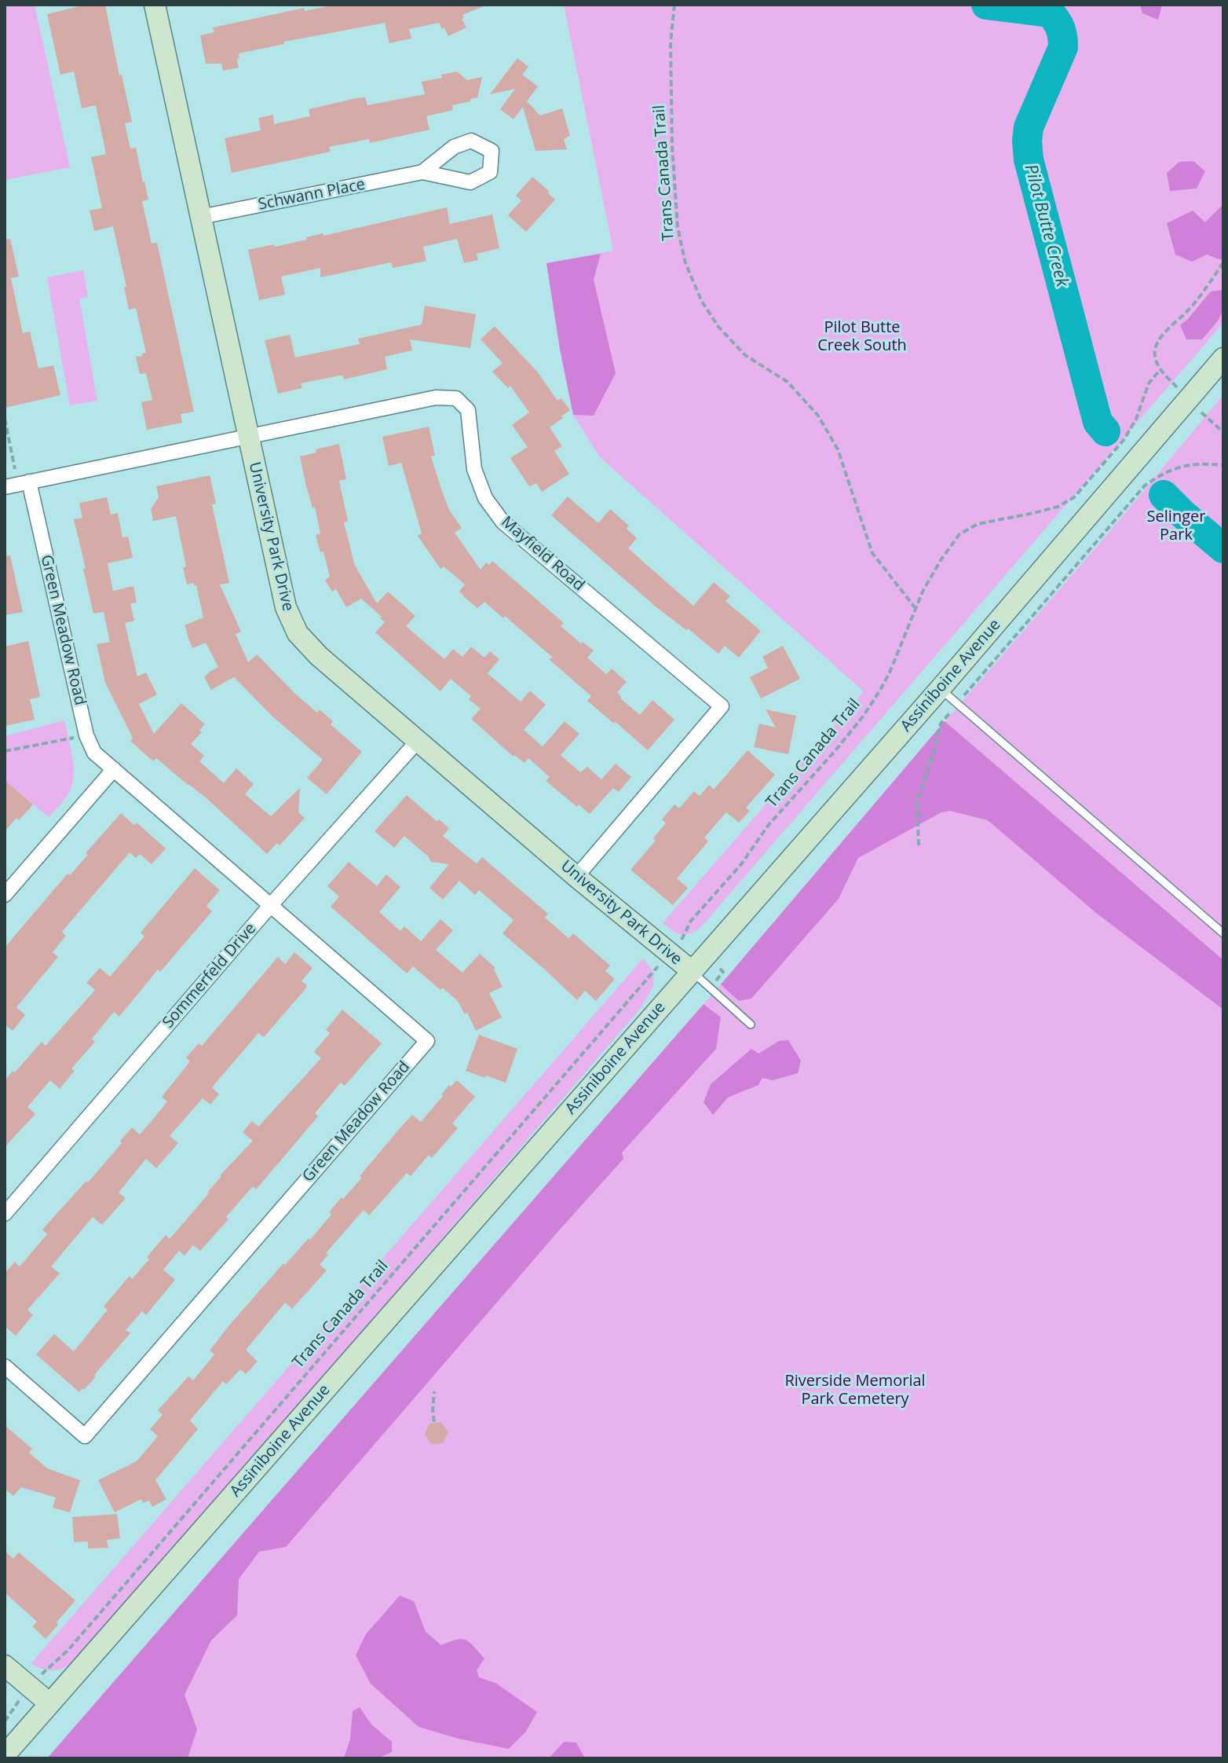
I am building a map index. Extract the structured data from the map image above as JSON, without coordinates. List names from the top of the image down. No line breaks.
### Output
{"streets":{"street":["Schwann Place","University Park Drive","Mayfield Road","Green Meadow Road","Assiniboine Avenue","Sommerfeld Drive"],"path":["Trans Canada Trail"]},"crossings":[["Schwann Place","University Park Drive"],["University Park Drive","Mayfield Road"],["University Park Drive","Assiniboine Avenue"],["University Park Drive","Sommerfeld Drive"],["Mayfield Road","Green Meadow Road"],["Green Meadow Road","Sommerfeld Drive"]],"water":["Pilot Butte Creek"],"parks":["Pilot Butte Creek South","Selinger Park","Riverside Memorial Park Cemetery"]}
